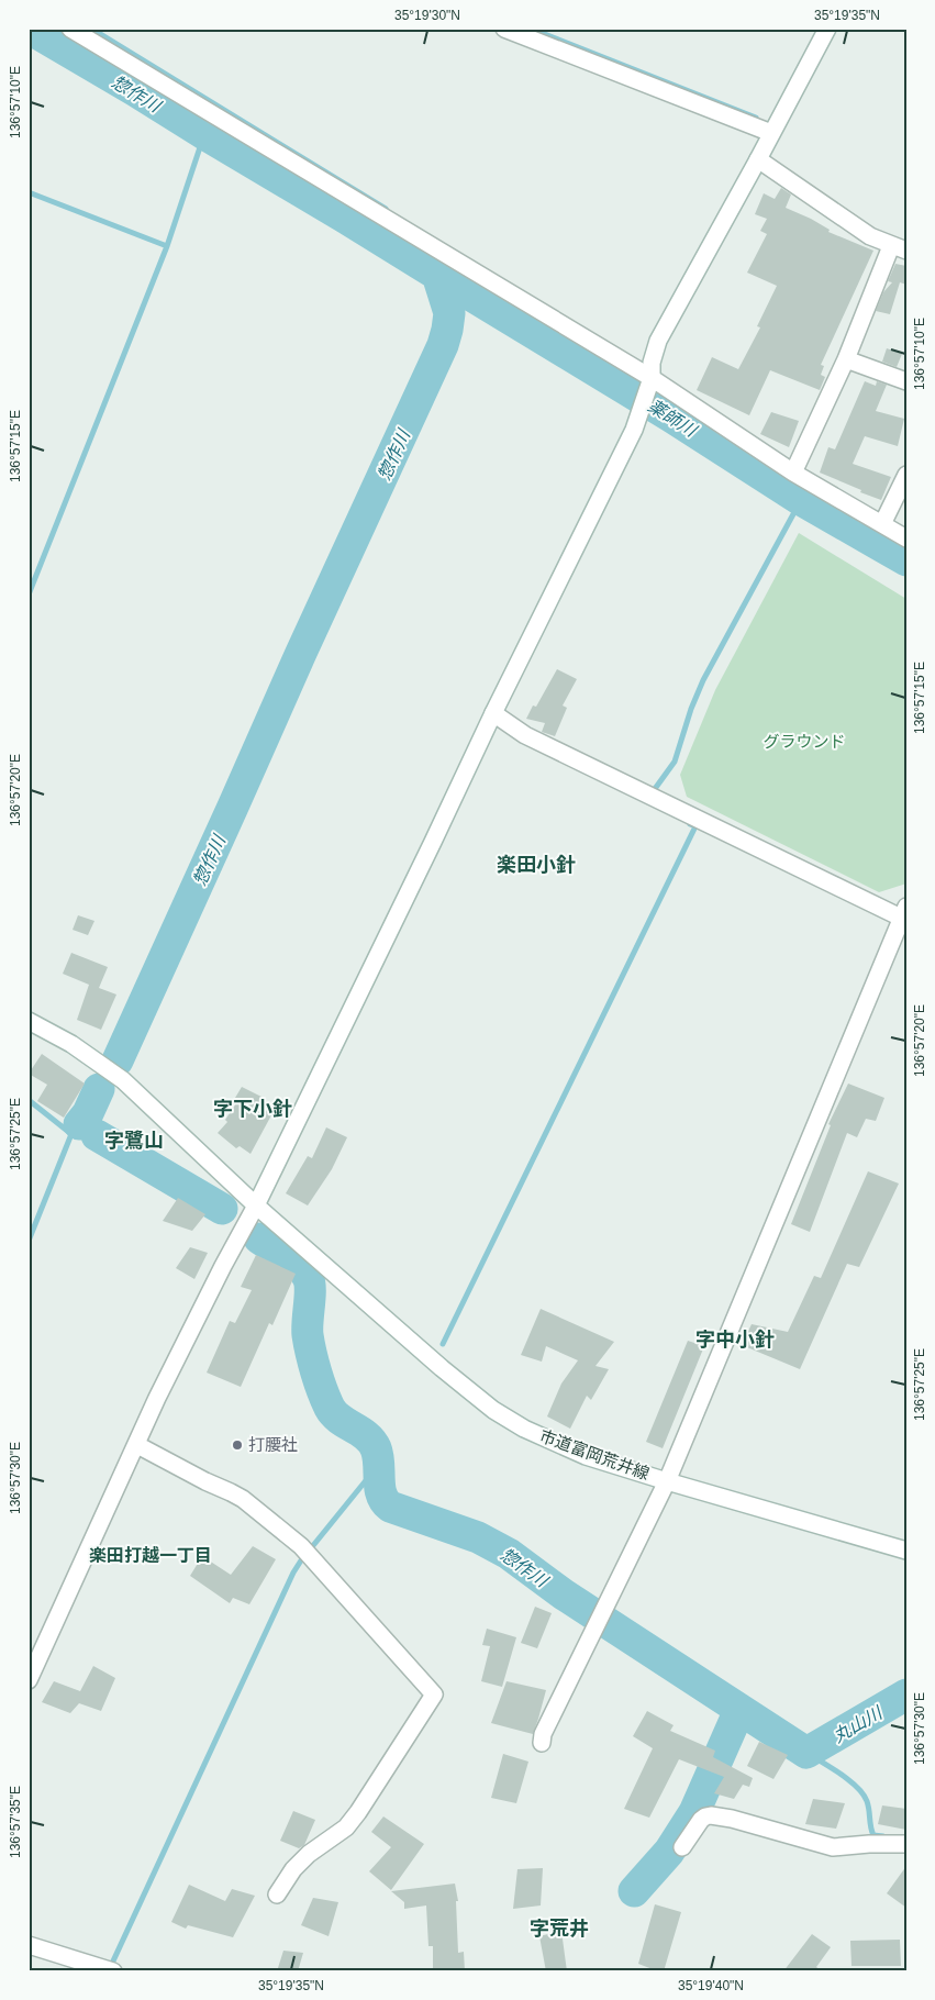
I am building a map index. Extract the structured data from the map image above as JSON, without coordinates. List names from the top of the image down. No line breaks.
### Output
{"streets":{"street":["市道富岡荒井線"]},"districts":["楽田小針","字下小針","字鷺山","字中小針","楽田打越一丁目","字荒井"],"water":["惣作川","薬師川","丸山川"],"parks":["グラウンド"],"places":["打腰社"],"coordinates":["35°19'30\"N","35°19'35\"N","136°57'10\"E","136°57'15\"E","136°57'20\"E","136°57'25\"E","136°57'30\"E","136°57'35\"E","35°19'40\"N"]}
